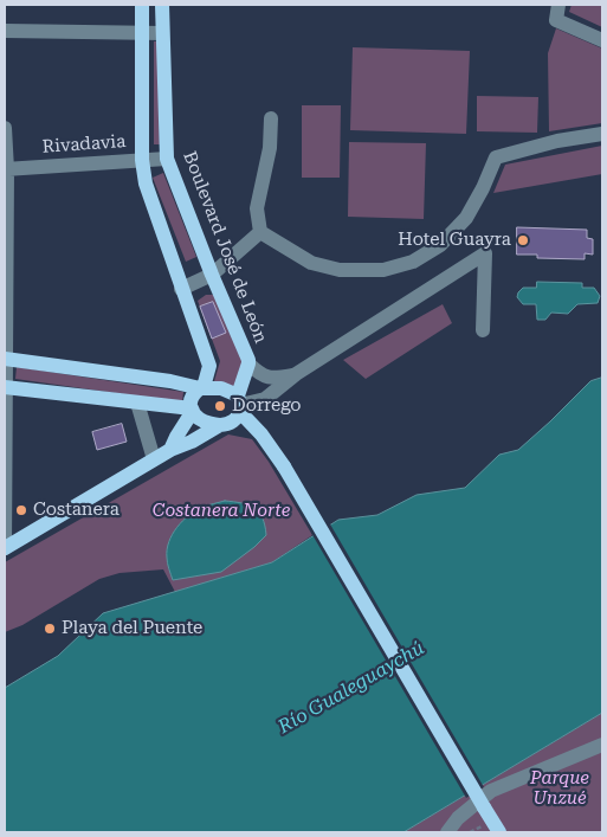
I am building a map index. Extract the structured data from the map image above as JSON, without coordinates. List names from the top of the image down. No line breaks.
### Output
{"streets":{"main road":["Boulevard José de León"],"street":["Rivadavia"]},"crossings":[["Rivadavia","Boulevard José de León"]],"water":["Río Gualeguaychú"],"parks":["Costanera Norte","Parque Unzué"],"places":["Hotel Guayra","Dorrego","Costanera","Playa del Puente"]}
